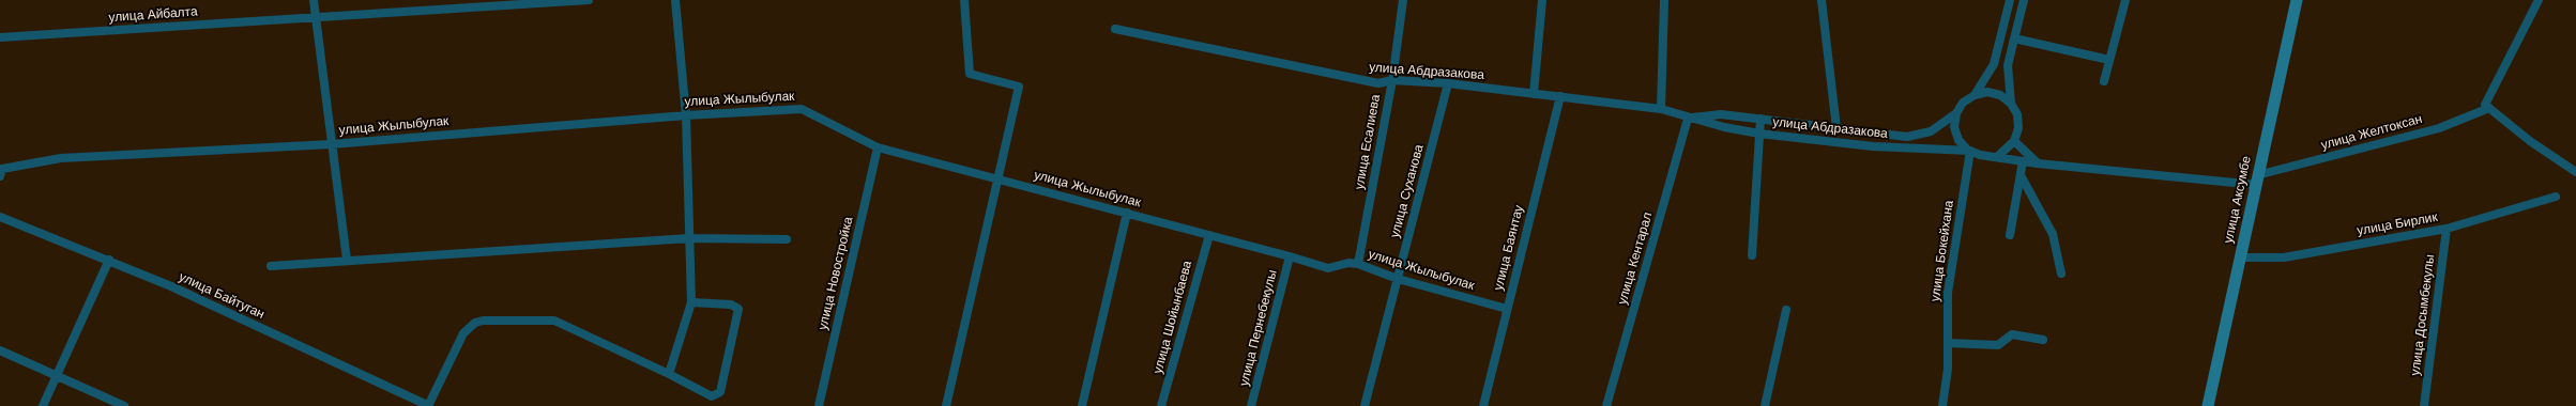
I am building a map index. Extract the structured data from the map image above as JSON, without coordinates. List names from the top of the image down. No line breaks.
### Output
{"streets":{"main road":["улица Аксумбе"],"street":["улица Айбалта","улица Абдразакова","улица Жылыбулак","улица Желтоксан","улица Есалиева","улица Суханова","улица Бирлик","улица Баянтау","улица Бокейхана","улица Кентарал","улица Новостройка","улица Байтуган","улица Досымбекулы","улица Шойынбаева","улица Пернебекулы"]},"crossings":[["улица Абдразакова","улица Есалиева"],["улица Абдразакова","улица Суханова"],["улица Абдразакова","улица Баянтау"],["улица Абдразакова","улица Бокейхана"],["улица Абдразакова","улица Кентарал"],["улица Жылыбулак","улица Есалиева"],["улица Жылыбулак","улица Суханова"],["улица Жылыбулак","улица Баянтау"],["улица Жылыбулак","улица Новостройка"],["улица Жылыбулак","улица Шойынбаева"],["улица Жылыбулак","улица Пернебекулы"],["улица Желтоксан","улица Аксумбе"],["улица Аксумбе","улица Бирлик"],["улица Бирлик","улица Досымбекулы"]]}
